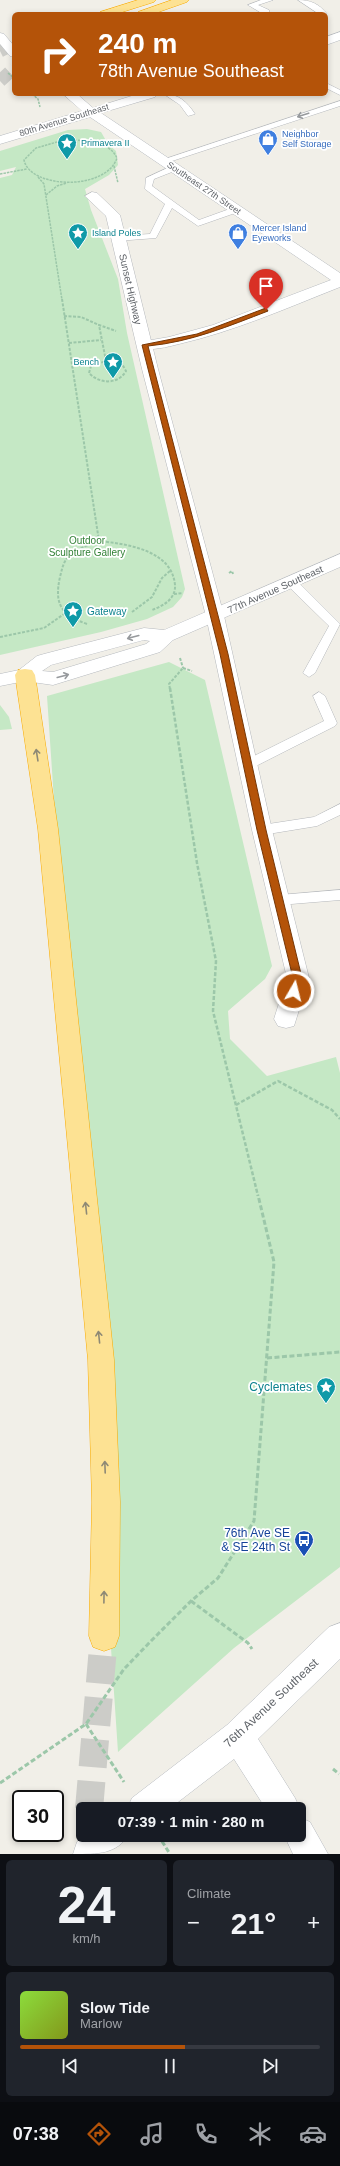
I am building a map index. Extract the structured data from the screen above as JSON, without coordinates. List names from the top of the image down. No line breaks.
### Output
{"streets":{"street":["80th Avenue Southeast","Southeast 27th Street","Sunset Highway","77th Avenue Southeast","76th Avenue Southeast"]},"crossings":[["80th Avenue Southeast","Southeast 27th Street"],["Sunset Highway","77th Avenue Southeast"]],"parks":["Outdoor Sculpture Gallery"],"places":{"shop":["Neighbor Self Storage","Mercer Island Eyeworks"],"place":["Primavera II","Island Poles","Bench","Gateway","Cyclemates"],"bus stop":["76th Ave SE & SE 24th St"]},"page":{"turn":["240 m","78th Avenue Southeast"],"limit":"30","trip":"07:39 · 1 min · 280 m","tile":[["24","km/h"],"Climate"],"heat":["−","21°","+"],"song":["Slow Tide","Marlow"],"tabs":"07:38"}}
